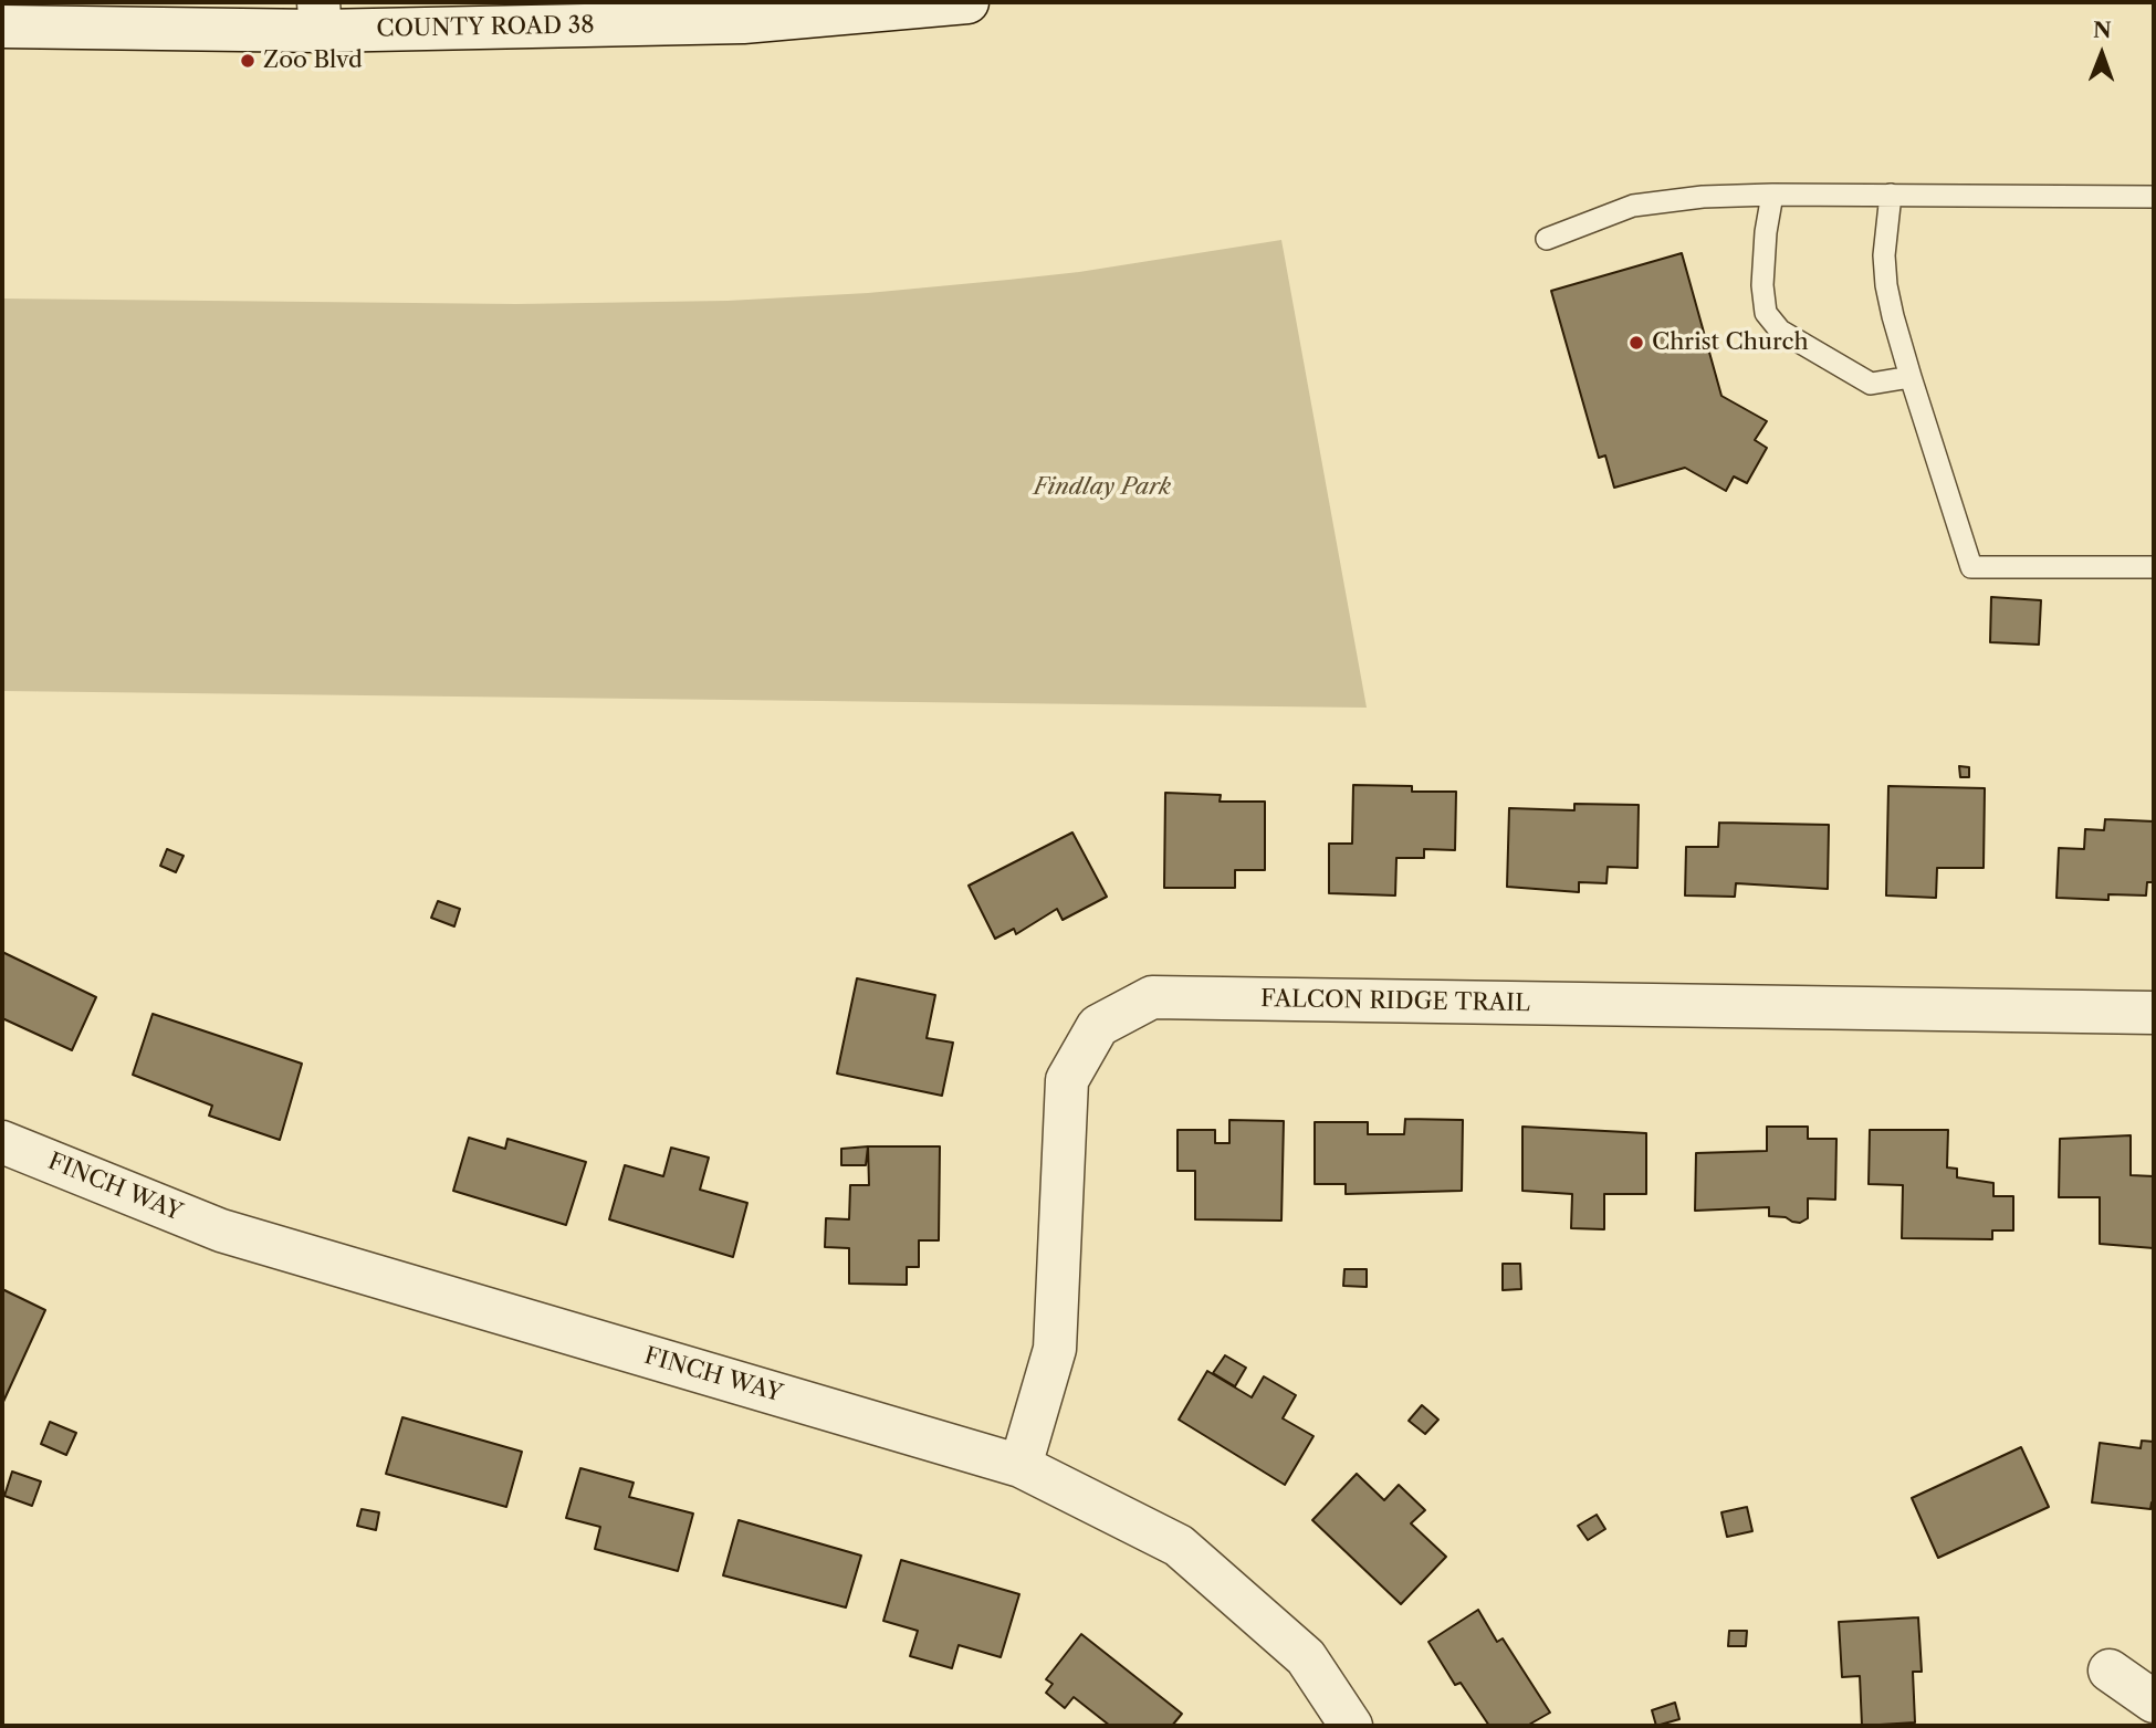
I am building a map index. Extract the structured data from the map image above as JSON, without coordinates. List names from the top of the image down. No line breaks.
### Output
{"streets":{"street":["COUNTY ROAD 38","FALCON RIDGE TRAIL","FINCH WAY"]},"crossings":[["FALCON RIDGE TRAIL","FINCH WAY"]],"parks":["Findlay Park"],"places":["Zoo Blvd","Christ Church"],"north":"top"}
